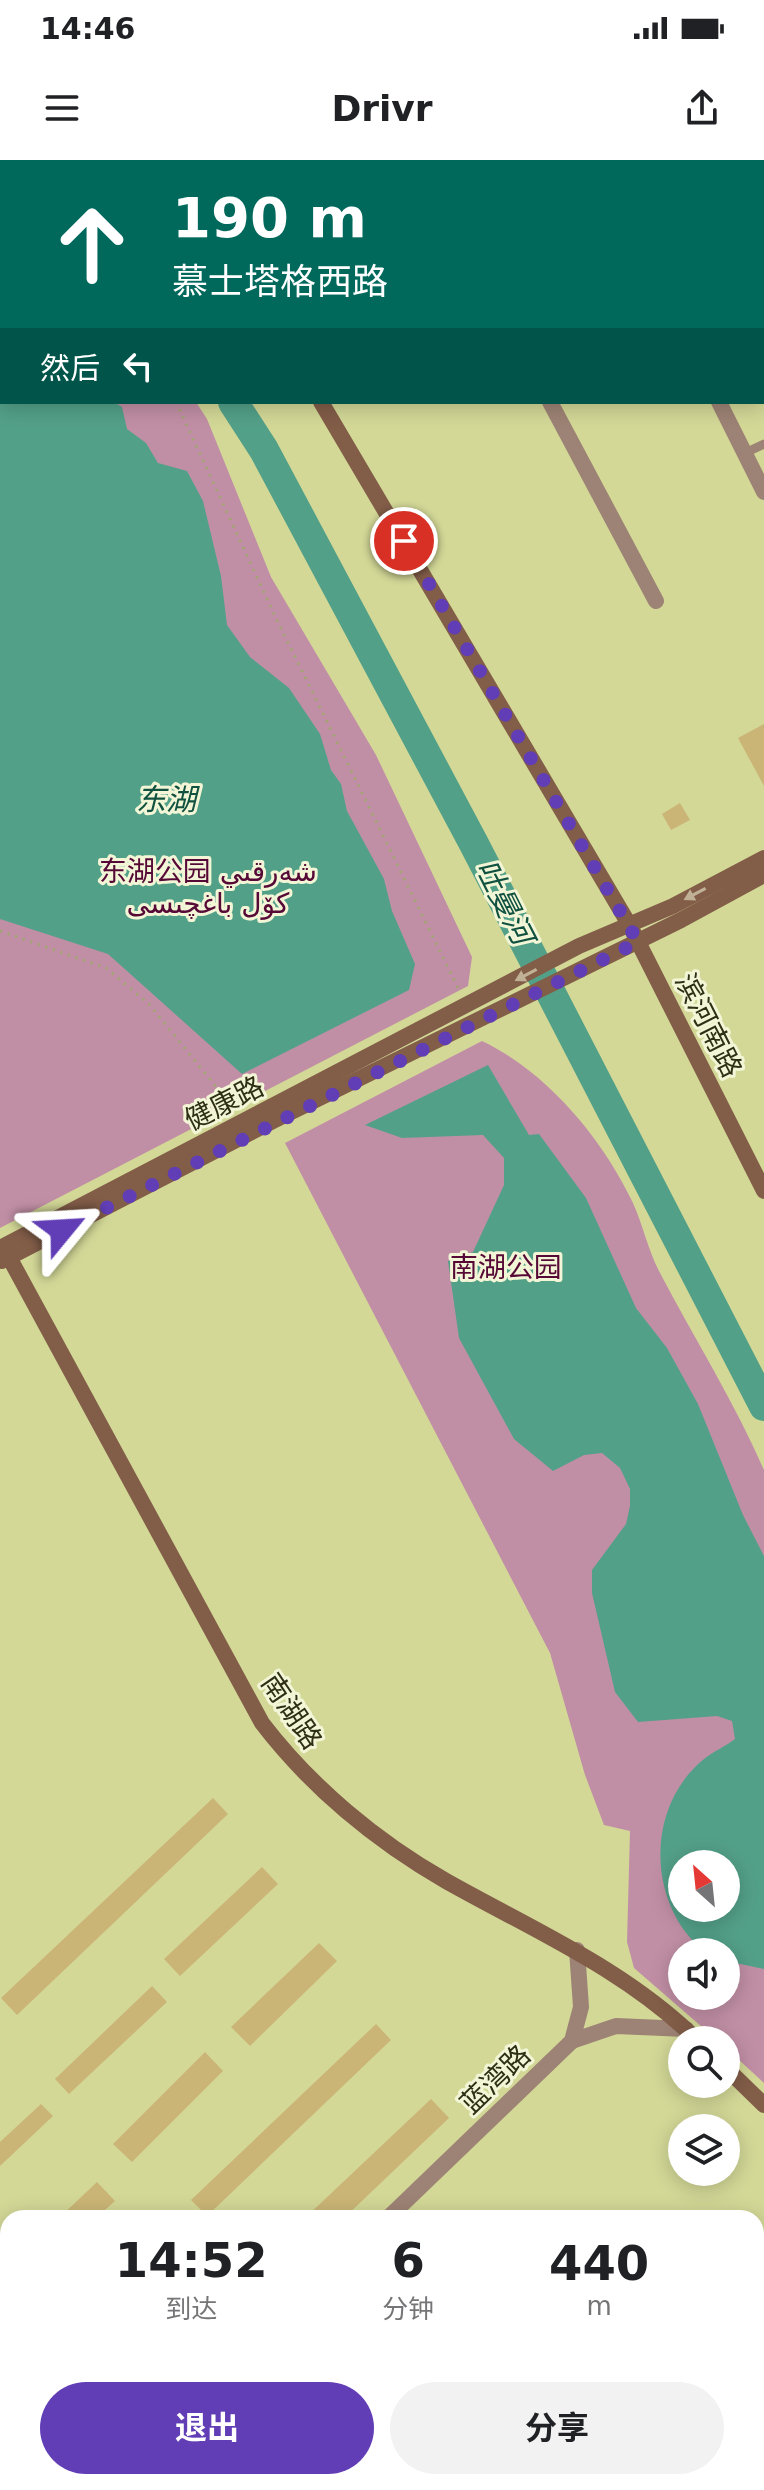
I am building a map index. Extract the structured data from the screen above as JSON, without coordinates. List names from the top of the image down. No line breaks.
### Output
{"streets":{"main road":["滨河南路","健康路","南湖路"],"street":["蓝湾路"]},"crossings":[["滨河南路","健康路"],["健康路","南湖路"],["南湖路","蓝湾路"]],"water":["东湖","吐曼河"],"parks":["东湖公园 شەرقىي كۆل باغچىسى","南湖公园"],"north":"top left","page":{"status":"14:46","header":"Drivr","turn":["190 m","慕士塔格西路"],"then":"然后","eta":["14:52","到达","6","分钟","440","m"],"buttons":["退出","分享"]}}
